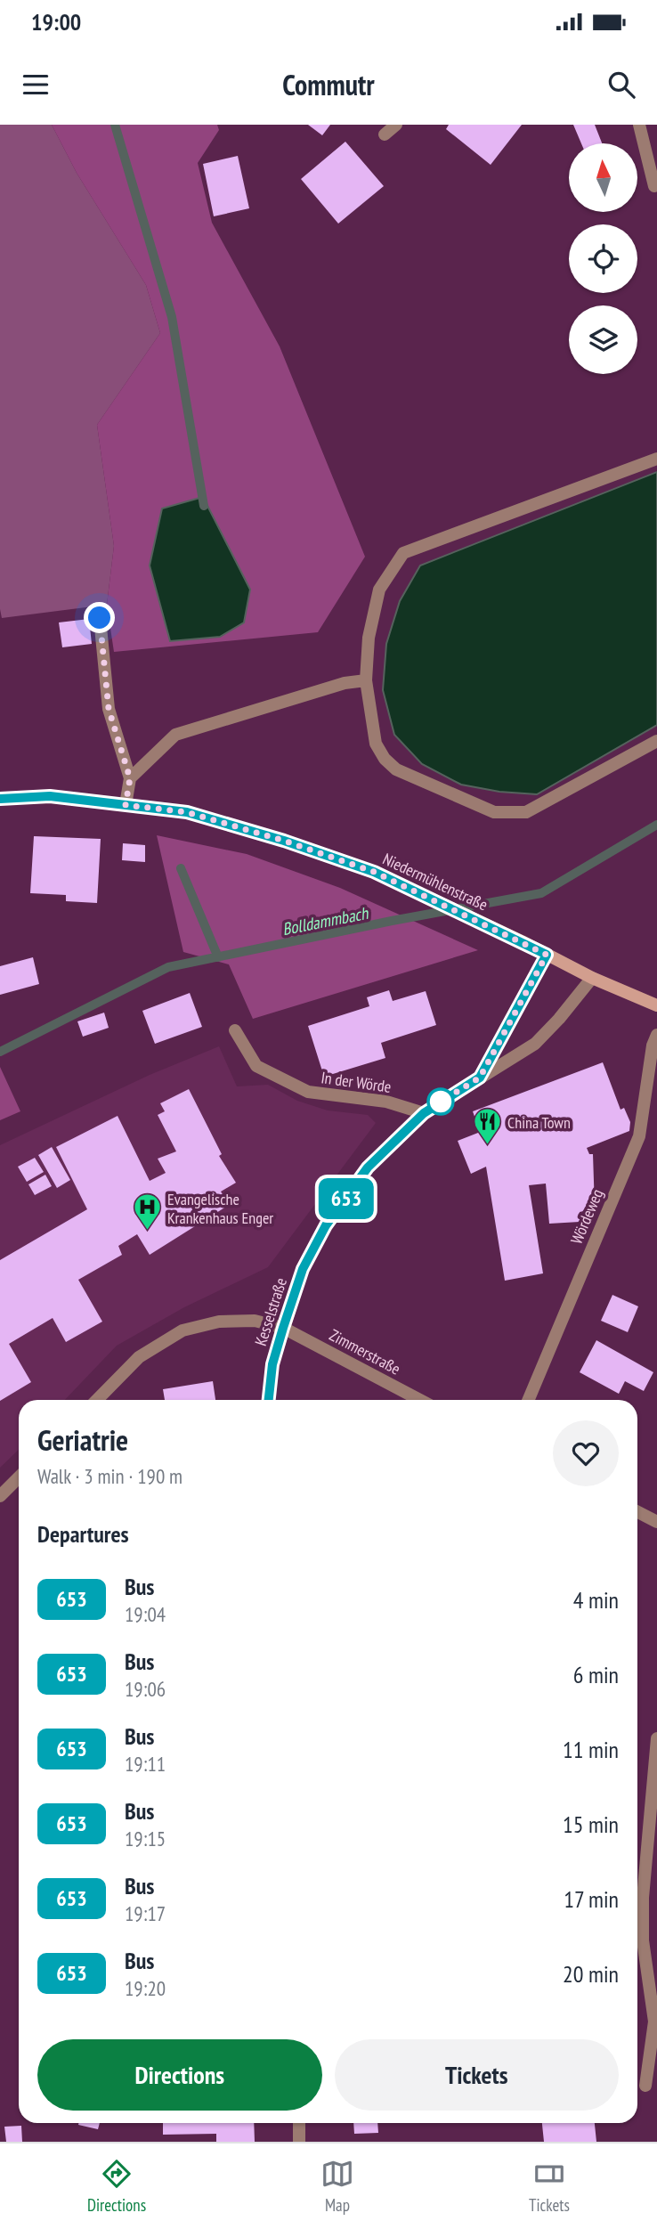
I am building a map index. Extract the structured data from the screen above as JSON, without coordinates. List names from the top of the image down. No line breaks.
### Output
{"streets":{"main road":["Niedermühlenstraße"],"street":["In der Wörde","Wördeweg","Kesselstraße","Zimmerstraße"]},"crossings":[["Niedermühlenstraße","Kesselstraße"],["In der Wörde","Kesselstraße"],["Kesselstraße","Zimmerstraße"]],"water":["Bolldammbach"],"places":{"restaurant":["China Town"],"hospital":["Evangelische Krankenhaus Enger"]},"lines":["bus line 653"],"north":"top","page":{"status":"19:00","header":"Commutr","on_map":"653","heading":[["Geriatrie","Walk · 3 min · 190 m"],"Departures"],"list":[{"mark":"653","name":"Bus","note":"19:04","value":"4 min"},{"mark":"653","name":"Bus","note":"19:06","value":"6 min"},{"mark":"653","name":"Bus","note":"19:11","value":"11 min"},{"mark":"653","name":"Bus","note":"19:15","value":"15 min"},{"mark":"653","name":"Bus","note":"19:17","value":"17 min"},{"mark":"653","name":"Bus","note":"19:20","value":"20 min"}],"buttons":["Directions","Tickets"],"tabs":["Directions","Map","Tickets"]}}
